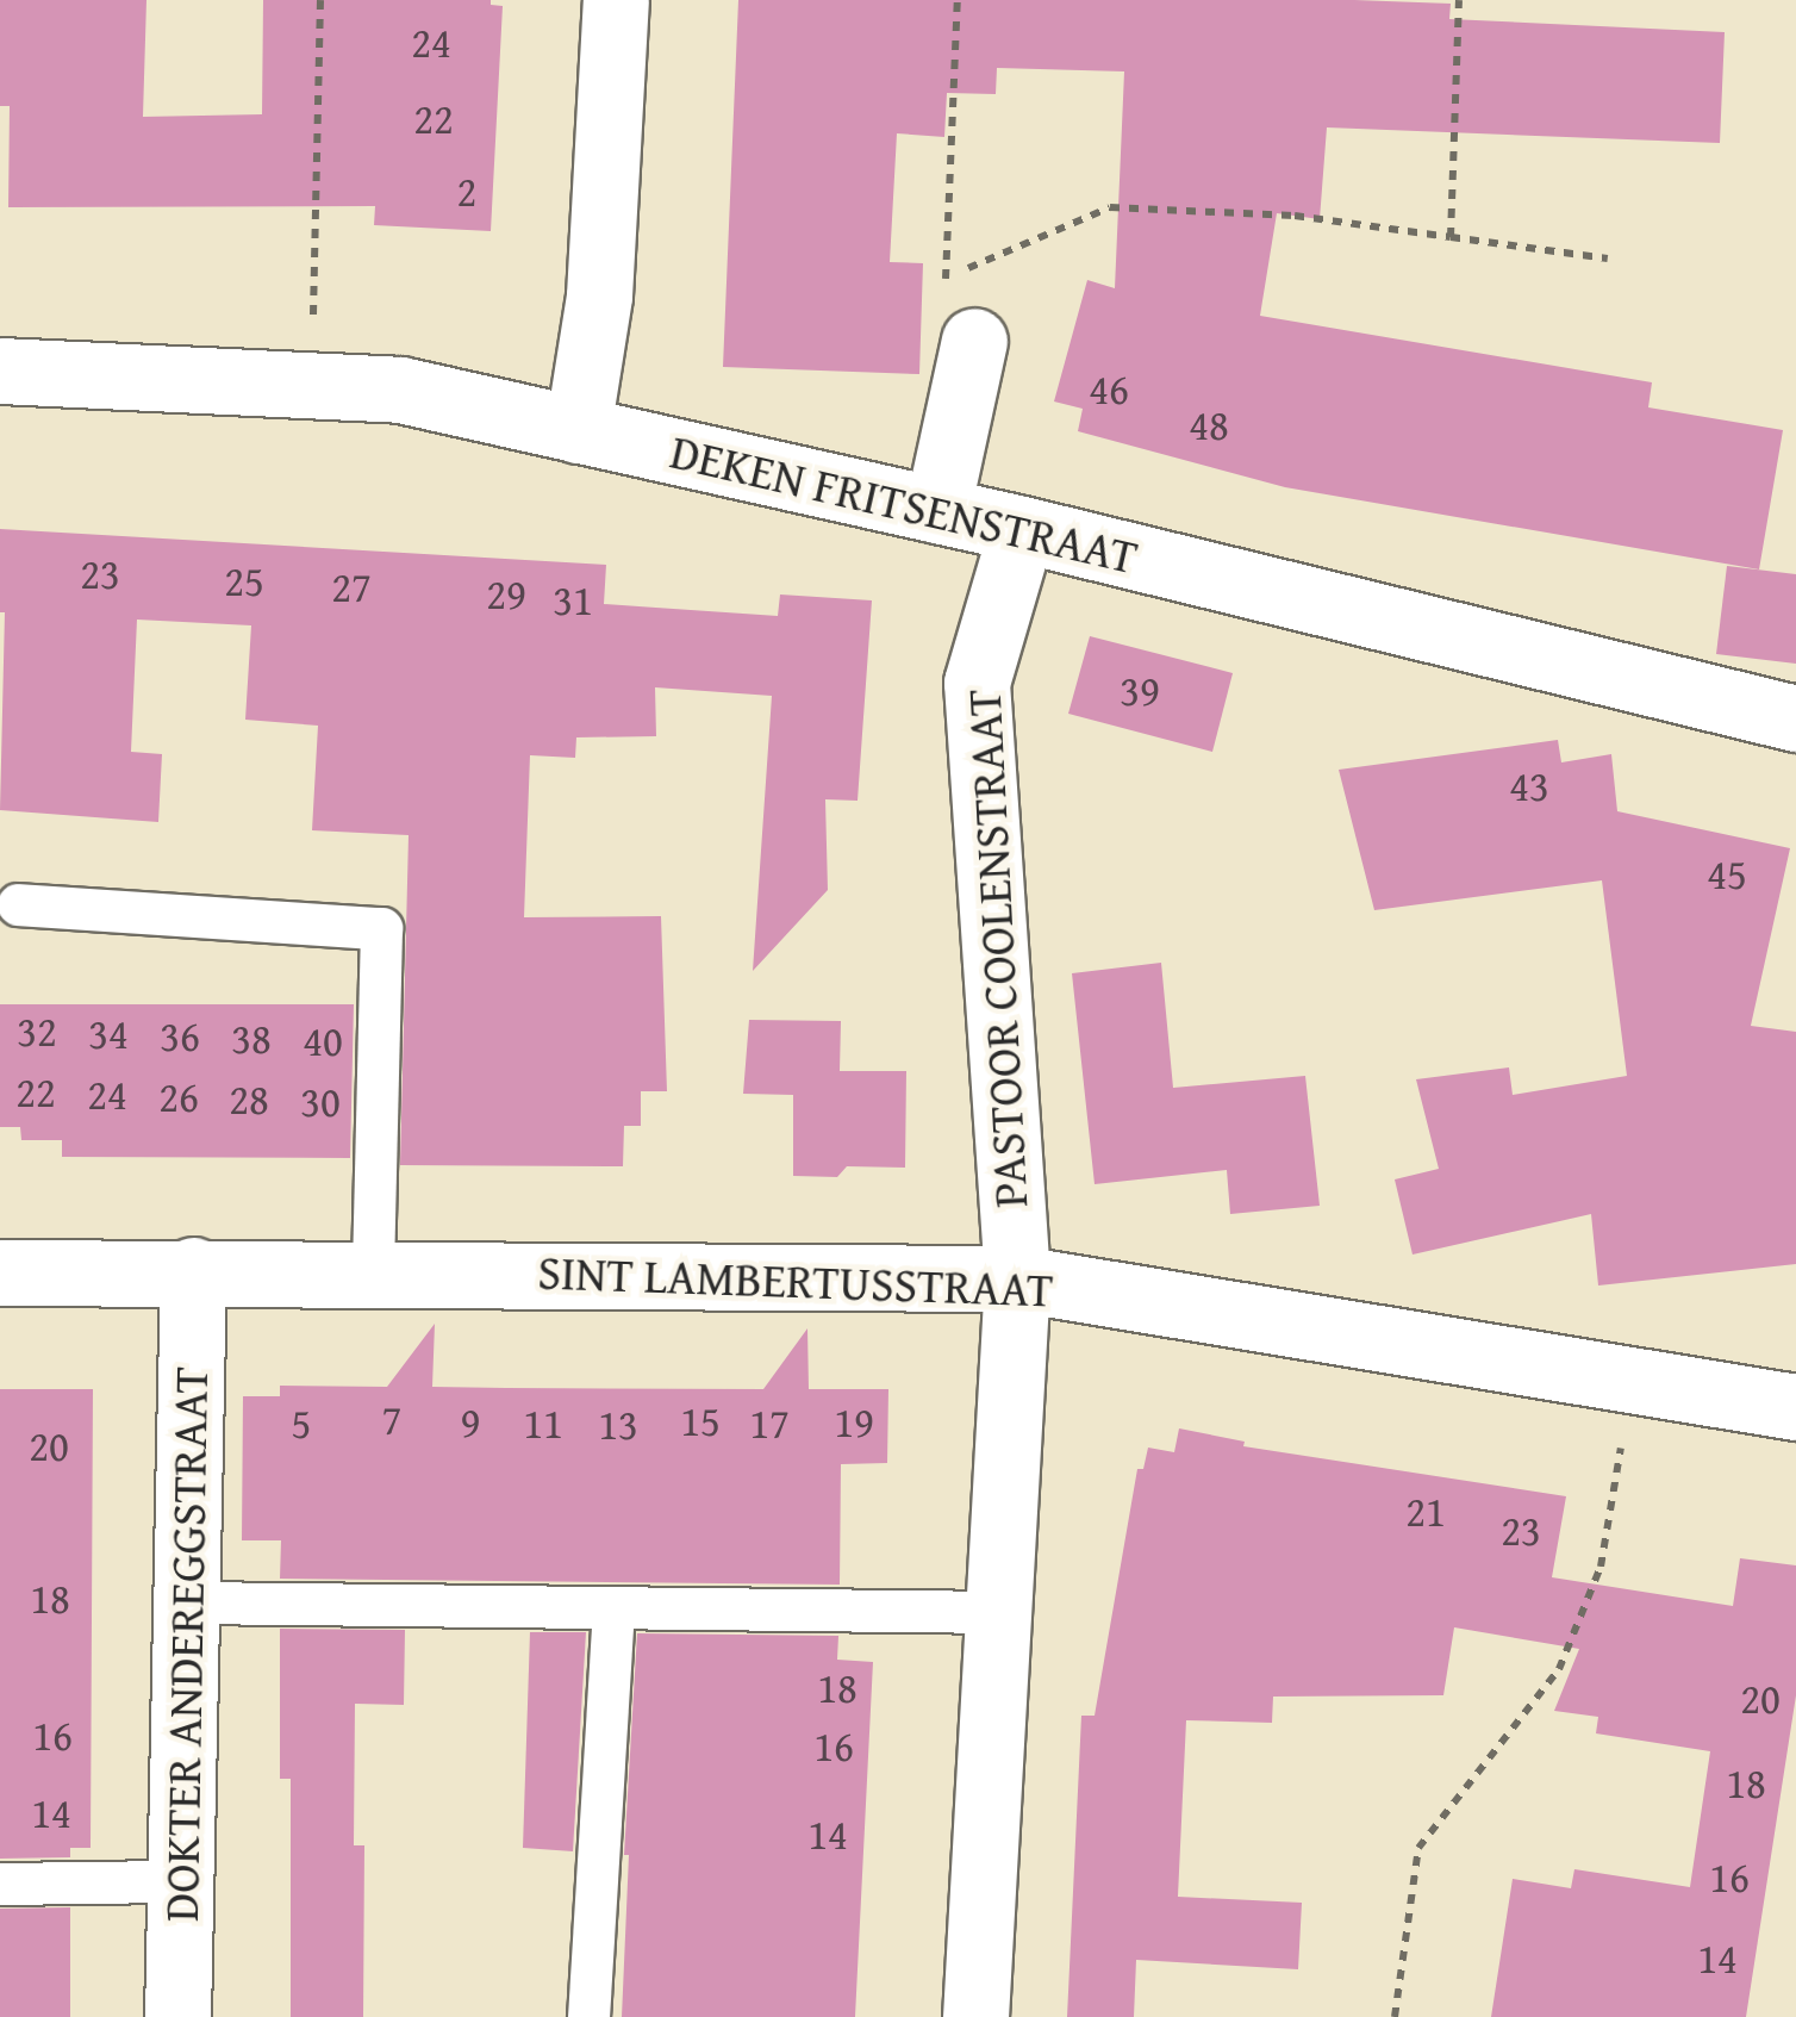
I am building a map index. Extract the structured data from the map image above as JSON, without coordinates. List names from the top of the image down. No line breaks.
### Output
{"streets":{"street":["DEKEN FRITSENSTRAAT","PASTOOR COOLENSTRAAT","SINT LAMBERTUSSTRAAT","DOKTER ANDEREGGSTRAAT"]},"crossings":[["DEKEN FRITSENSTRAAT","PASTOOR COOLENSTRAAT"],["PASTOOR COOLENSTRAAT","SINT LAMBERTUSSTRAAT"],["SINT LAMBERTUSSTRAAT","DOKTER ANDEREGGSTRAAT"]],"house_numbers":["24","22","2","46","48","23","25","27","29","31","39","43","45","32","34","36","38","40","22","24","26","28","30","7","15","9","19","5","11","17","13","20","21","23","18","18","20","16","16","18","14","14","16","14"]}
